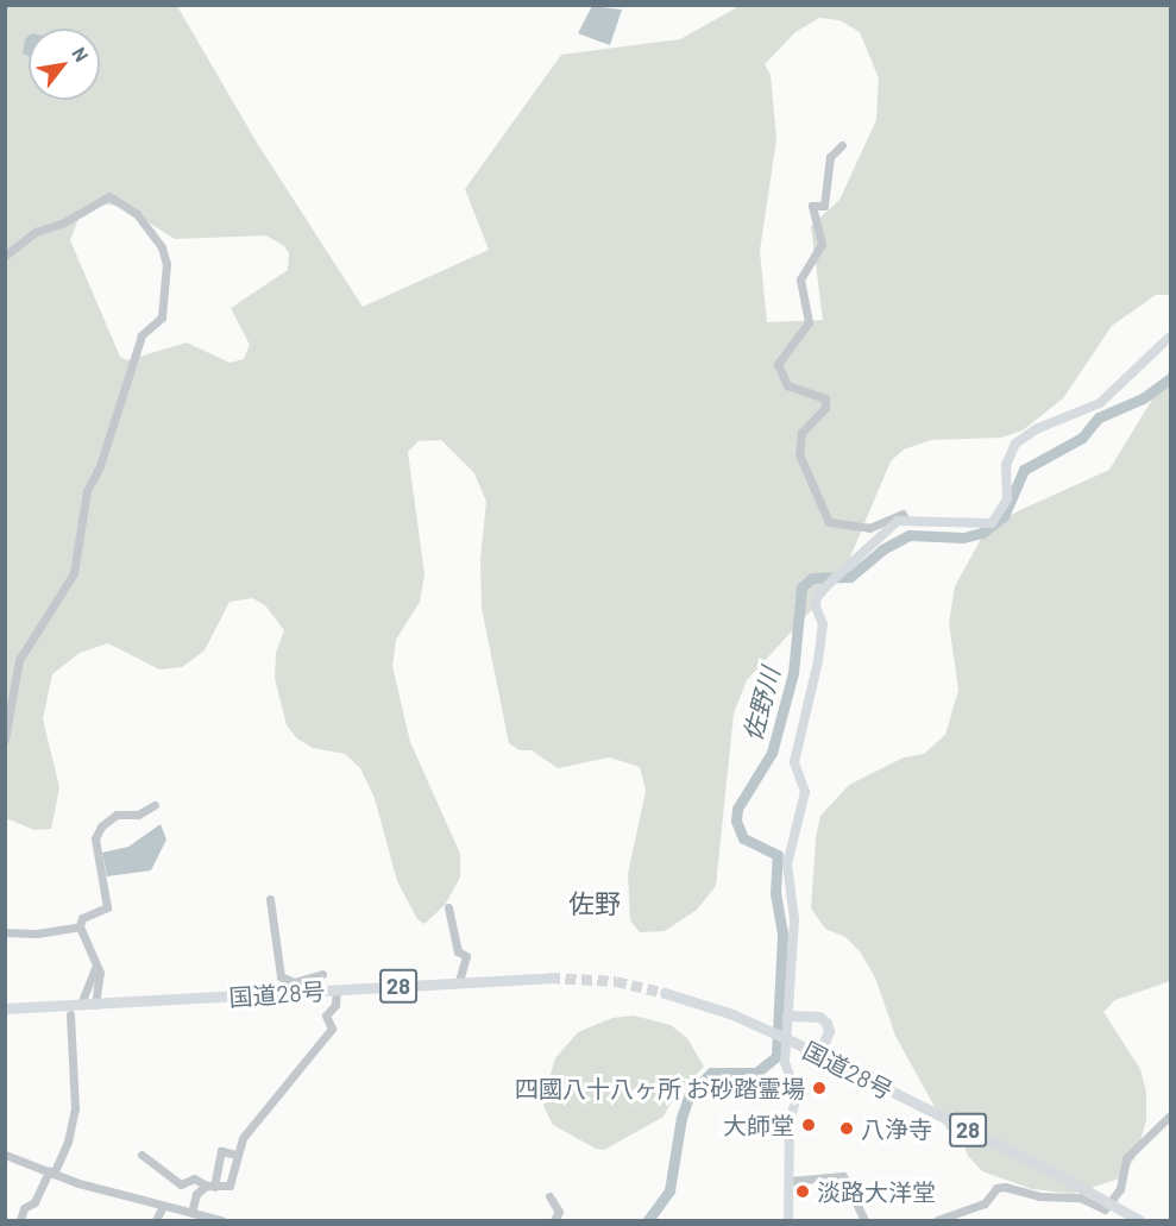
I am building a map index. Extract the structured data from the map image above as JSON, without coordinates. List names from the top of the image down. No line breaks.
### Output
{"streets":{"highway":["28","国道28号"]},"districts":["佐野"],"water":["佐野川"],"places":["四國八十八ヶ所 お砂踏霊場","大師堂","八浄寺","淡路大洋堂"],"north":"top right"}
